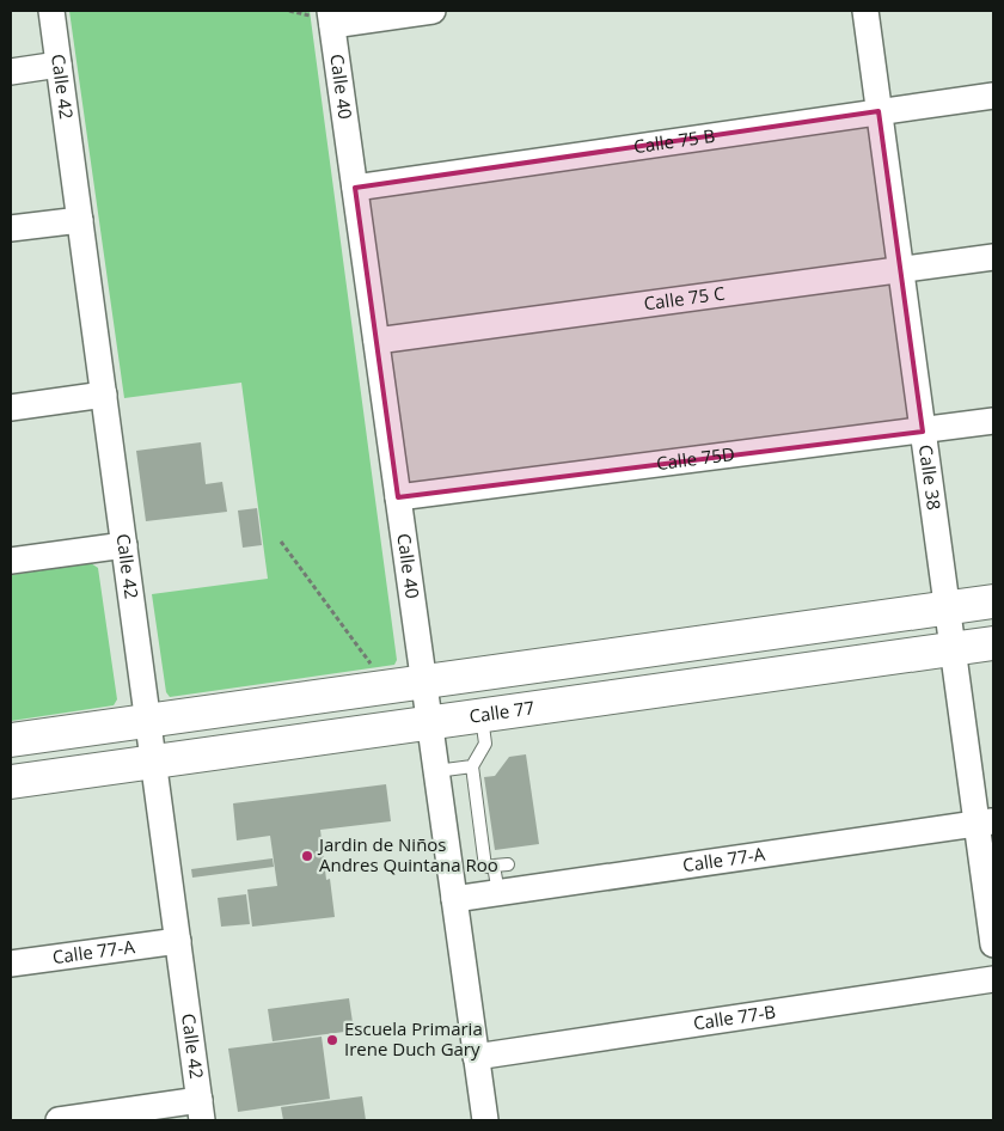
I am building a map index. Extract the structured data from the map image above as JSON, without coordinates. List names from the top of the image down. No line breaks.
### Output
{"streets":{"street":["Calle 42","Calle 40","Calle 75 B","Calle 75 C","Calle 75D","Calle 38","Calle 77","Calle 77-A","Calle 77-B"]},"crossings":[["Calle 42","Calle 77"],["Calle 42","Calle 77-A"],["Calle 40","Calle 75 B"],["Calle 40","Calle 75 C"],["Calle 40","Calle 75D"],["Calle 40","Calle 77"],["Calle 40","Calle 77-A"],["Calle 40","Calle 77-B"],["Calle 75 B","Calle 38"],["Calle 75 C","Calle 38"],["Calle 75D","Calle 38"],["Calle 38","Calle 77"],["Calle 38","Calle 77-A"]],"places":["Jardin de Niños Andres Quintana Roo","Escuela Primaria Irene Duch Gary"]}
